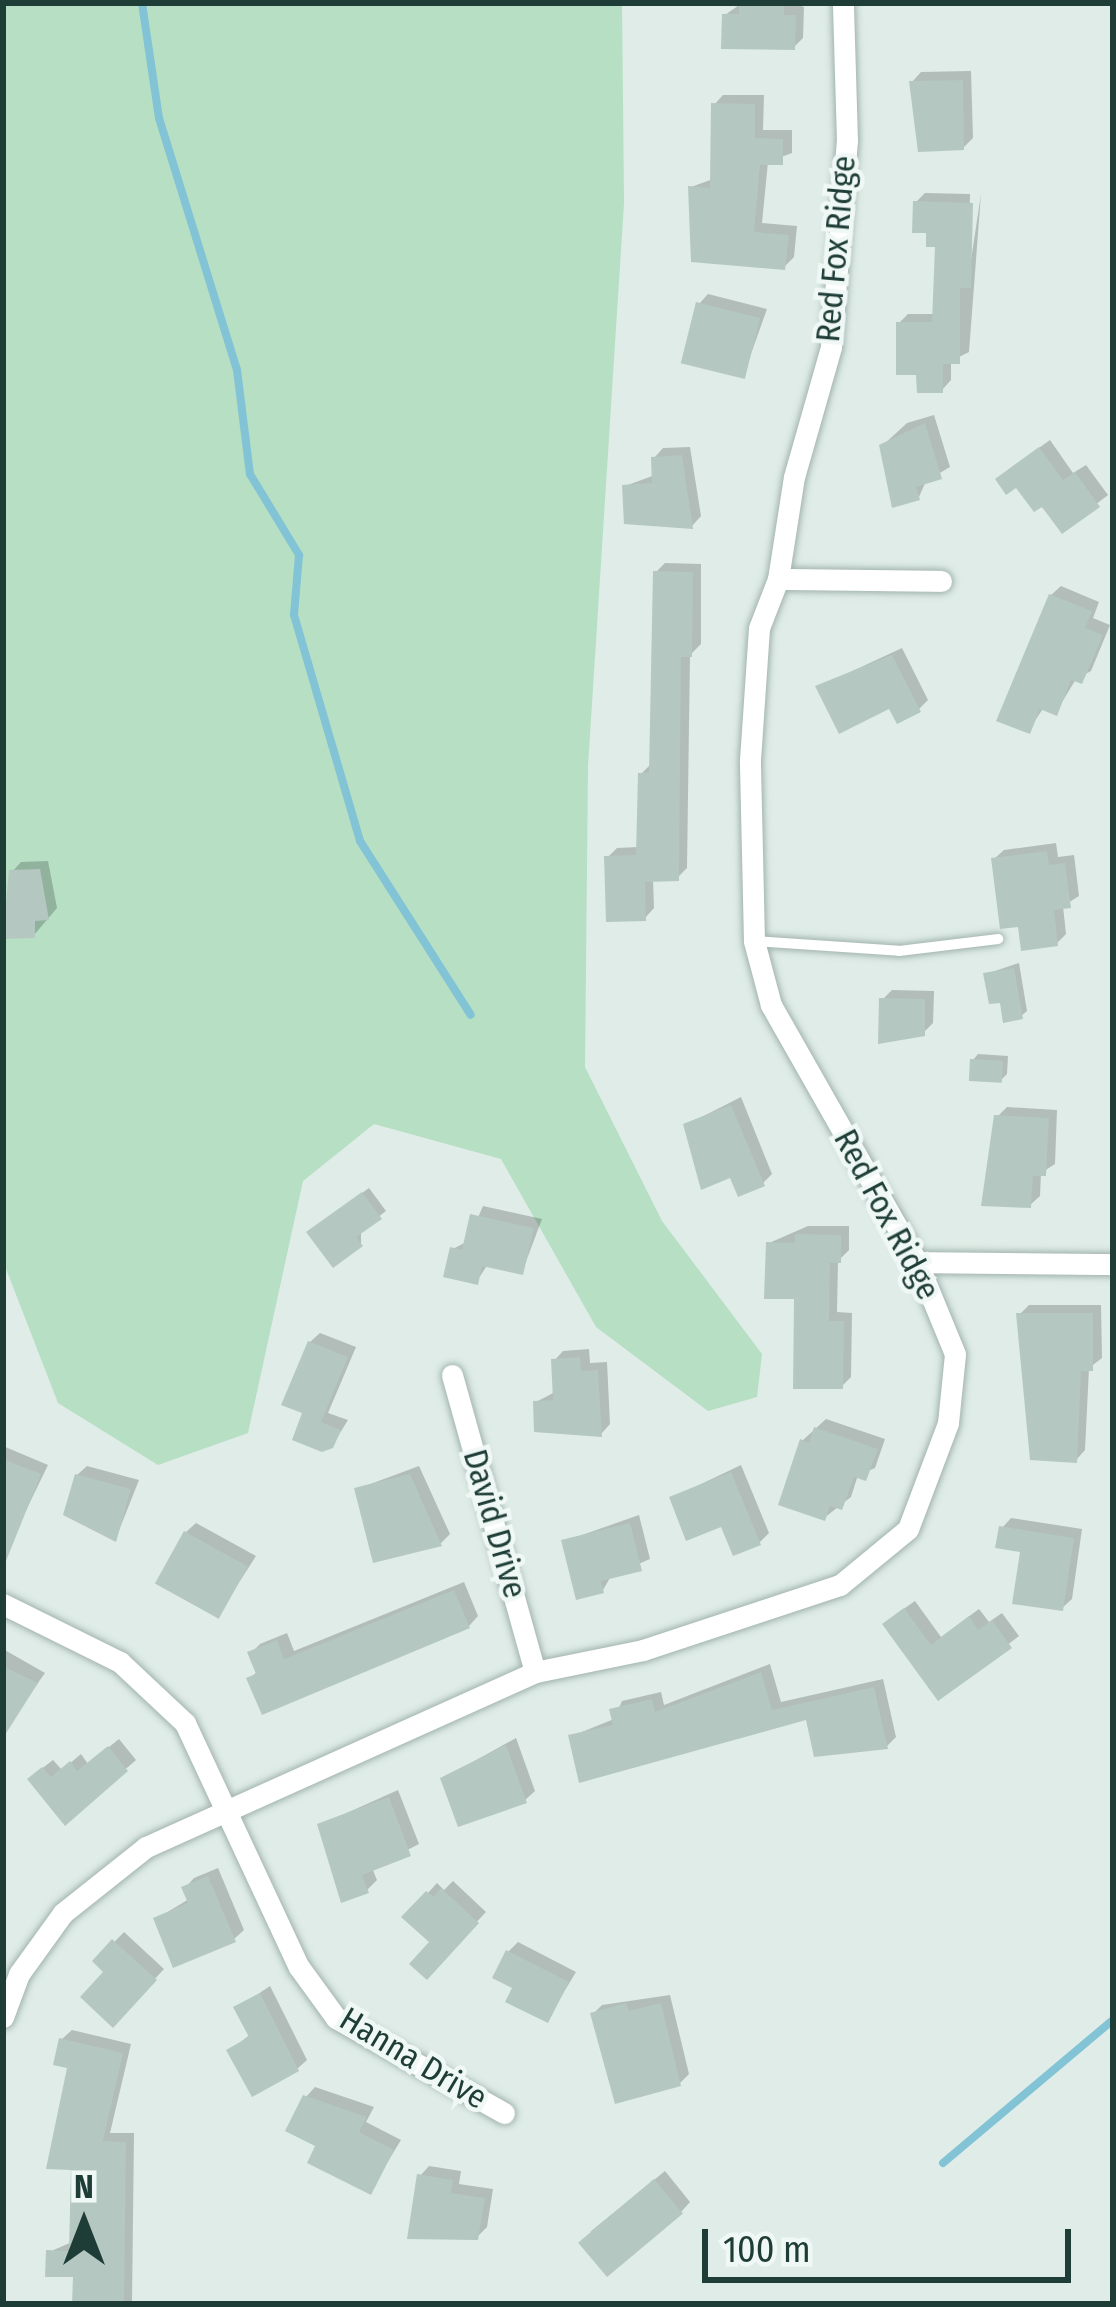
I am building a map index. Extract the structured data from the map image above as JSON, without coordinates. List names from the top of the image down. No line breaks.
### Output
{"streets":{"street":["Red Fox Ridge","David Drive","Hanna Drive"]},"crossings":[["Red Fox Ridge","David Drive"],["Red Fox Ridge","Hanna Drive"]],"scale_bar":"100 m","north":"top"}
